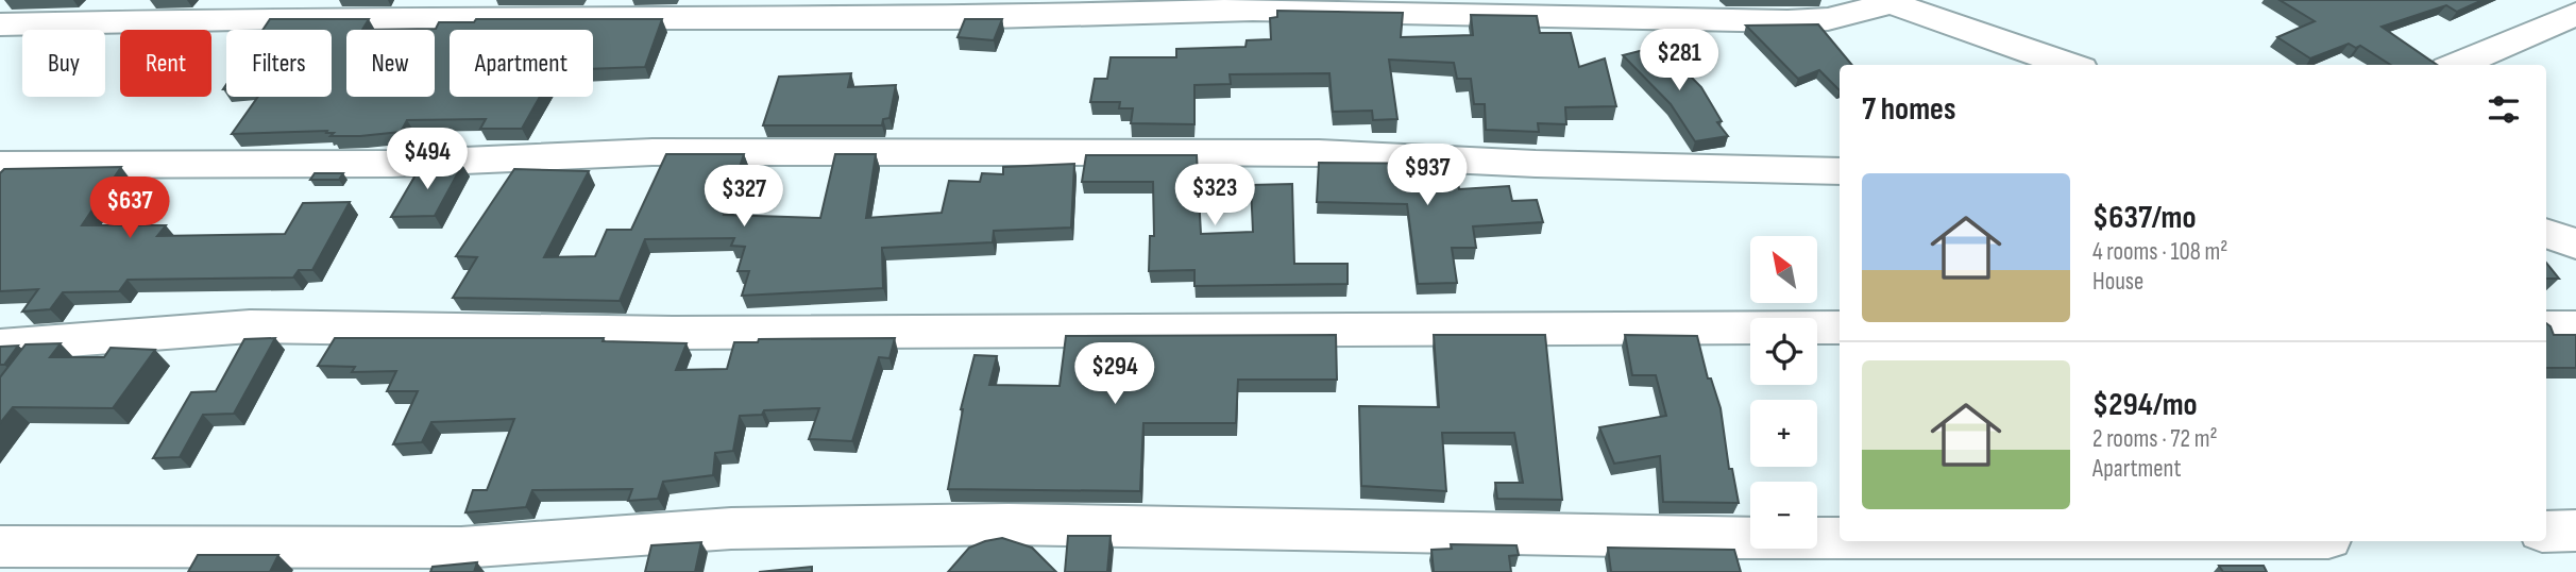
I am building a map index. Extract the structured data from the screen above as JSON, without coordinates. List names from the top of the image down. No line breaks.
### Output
{"north":"top left","page":{"price":["$281","$494","$937","$323","$327","$637","$294"],"chip":["Buy","Rent","Filters","New","Apartment"],"heading":"7 homes","list":[{"name":"$637/mo","note":"4 rooms · 108 m² · House"},{"name":"$294/mo","note":"2 rooms · 72 m² · Apartment"}],"map_buttons":["+","−"]}}
